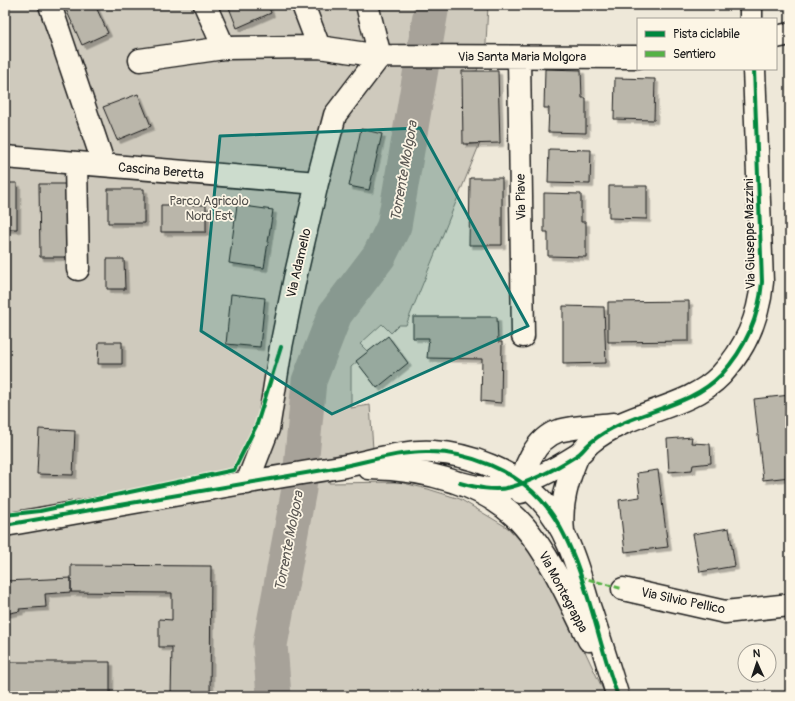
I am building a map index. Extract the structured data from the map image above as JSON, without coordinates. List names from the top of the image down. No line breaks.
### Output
{"streets":{"street":["Via Santa Maria Molgora","Cascina Beretta","Via Piave","Via Giuseppe Mazzini","Via Adamello","Via Montegrappa","Via Silvio Pellico"]},"crossings":[["Via Santa Maria Molgora","Via Piave"],["Via Santa Maria Molgora","Via Adamello"],["Cascina Beretta","Via Adamello"],["Via Giuseppe Mazzini","Via Montegrappa"]],"water":["Torrente Molgora"],"parks":["Parco Agricolo Nord Est"],"legend":["Pista ciclabile","Sentiero"],"north":"top"}
